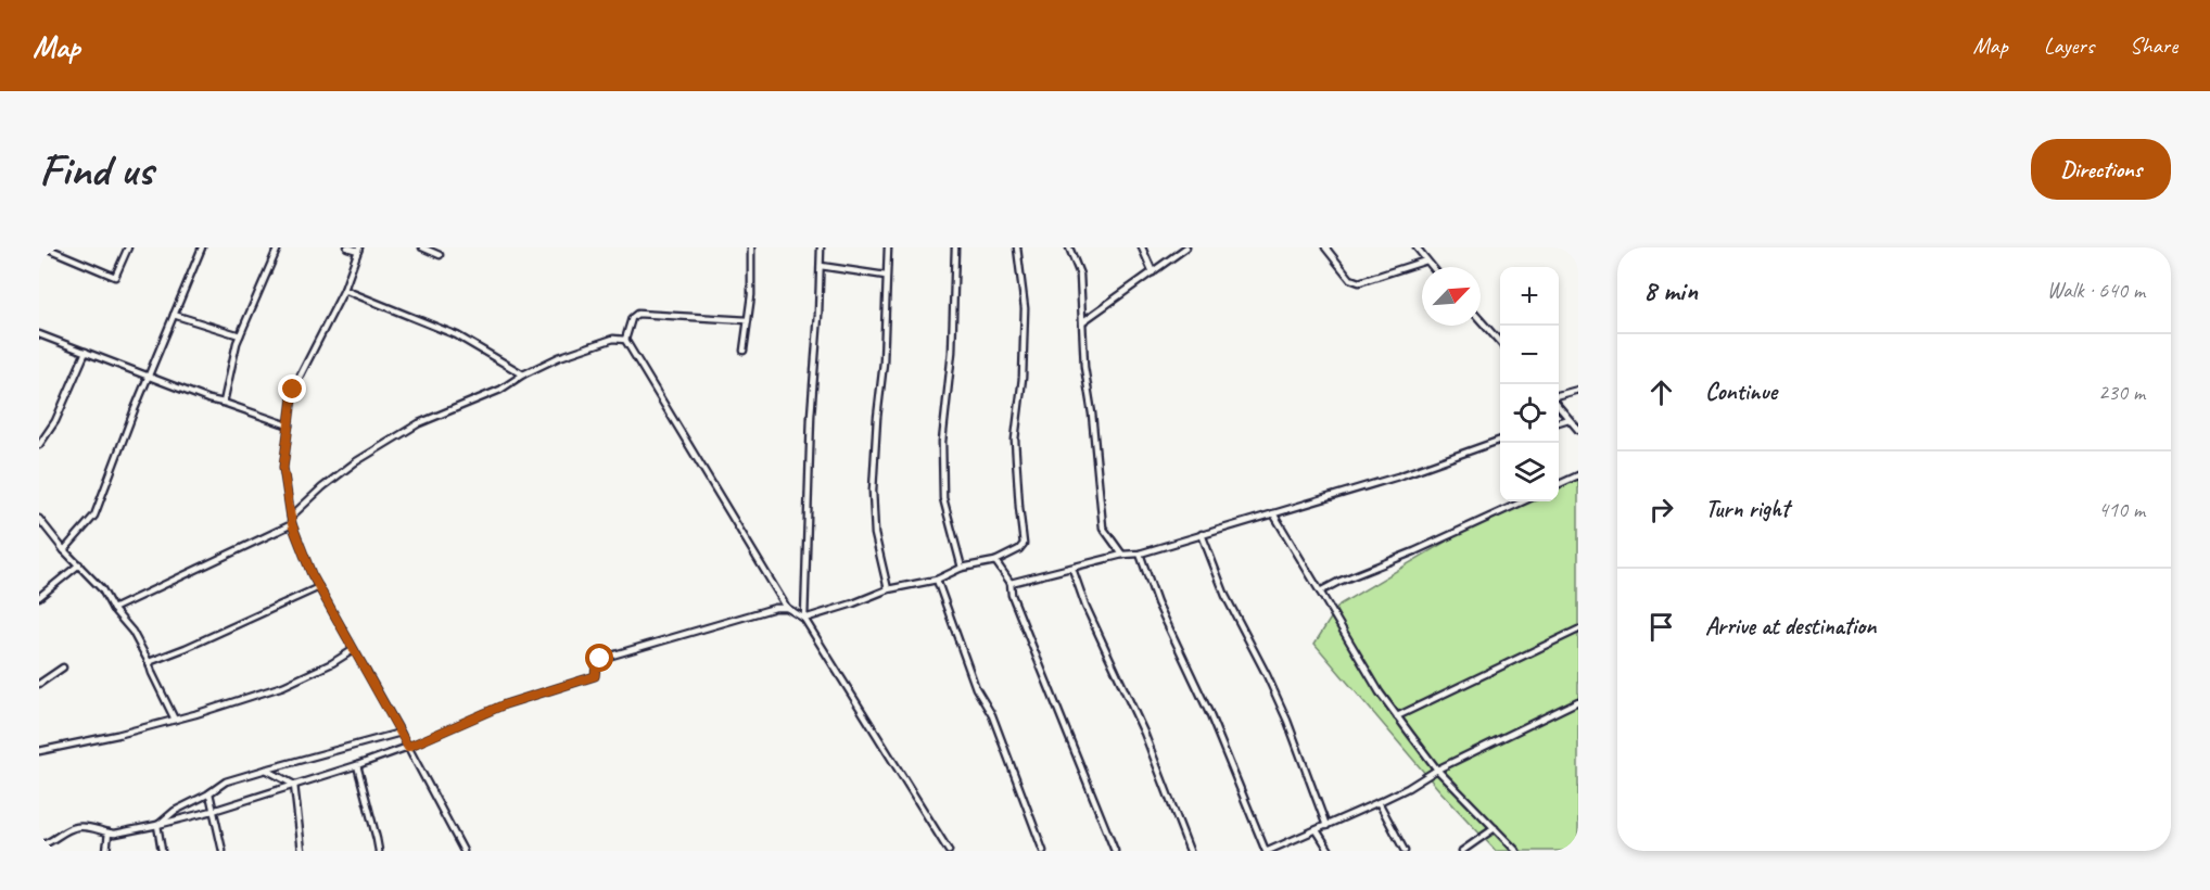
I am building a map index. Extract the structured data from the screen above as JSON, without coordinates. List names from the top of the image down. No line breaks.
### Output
{"north":"top right","page":{"header":"Map","nav":["Map","Layers","Share"],"buttons":"Directions","title":"Find us","heading":["8 min","Walk · 640 m"],"map_buttons":["+","−"],"list":[["Continue","230 m"],["Turn right","410 m"],"Arrive at destination"]}}
